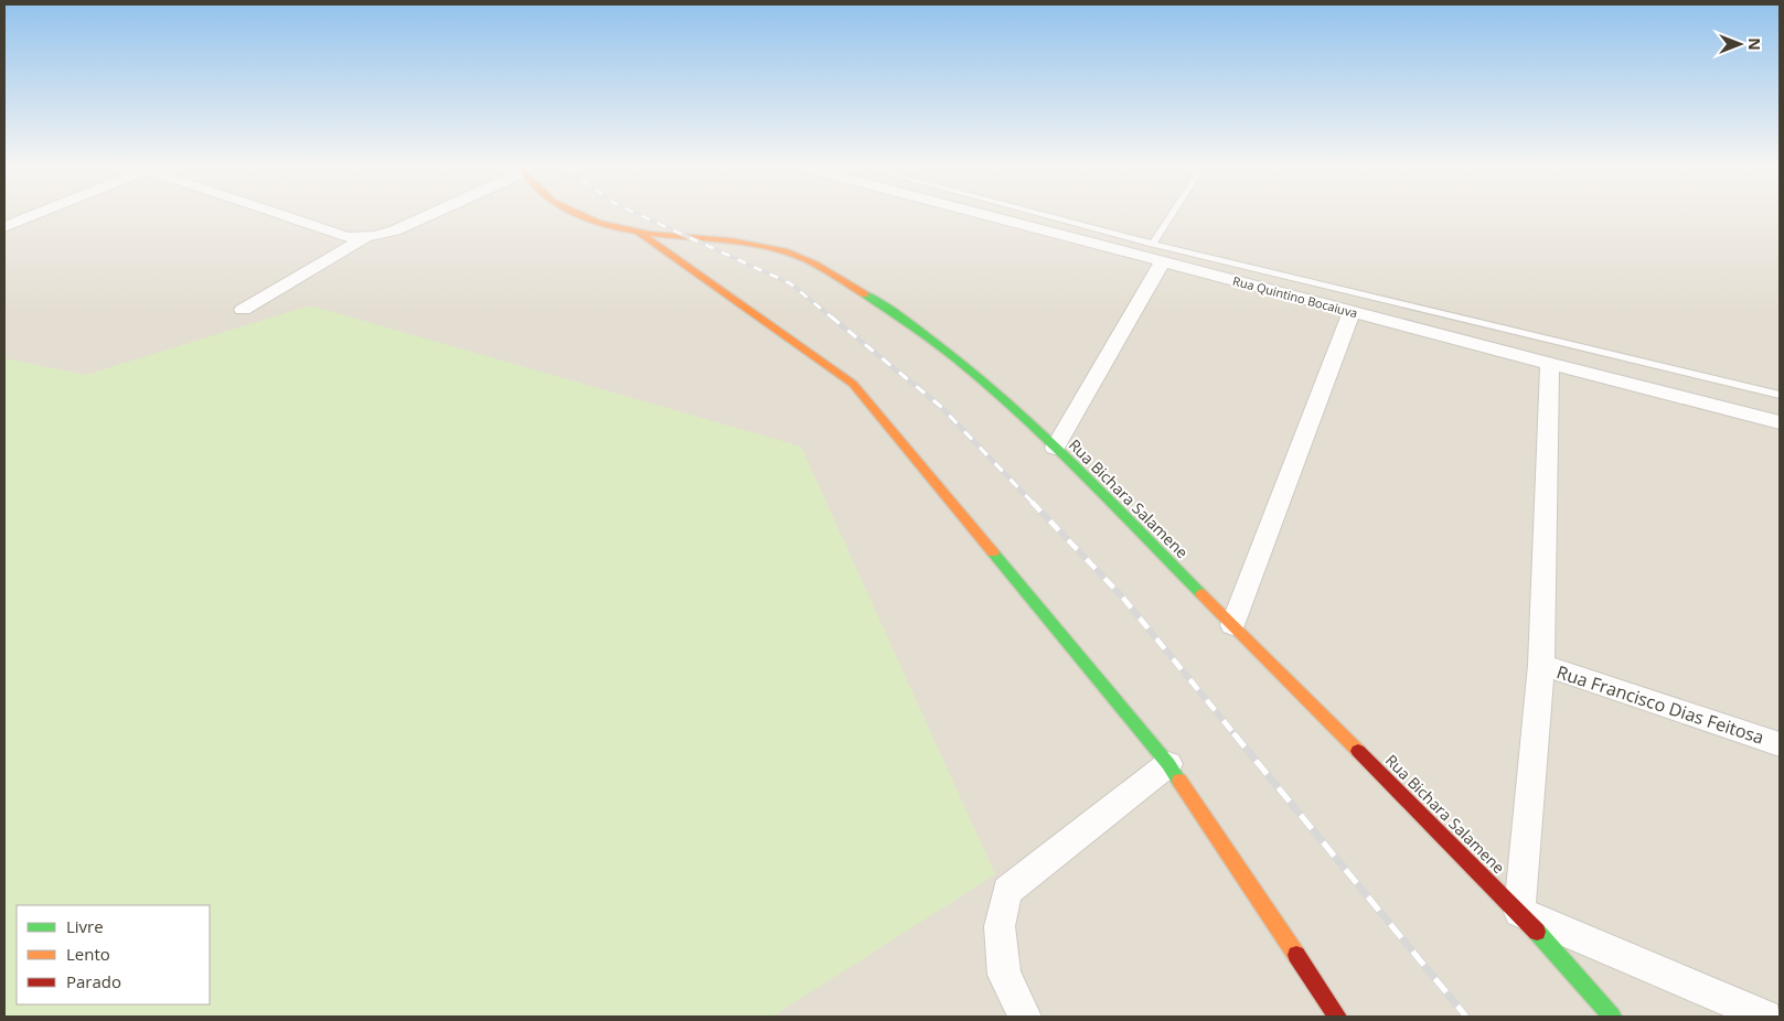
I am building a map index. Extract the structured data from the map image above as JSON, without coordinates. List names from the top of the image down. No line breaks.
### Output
{"streets":{"main road":["Rua Bichara Salamene"],"street":["Rua Quintino Bocaiuva","Rua Francisco Dias Feitosa"]},"legend":["Livre","Lento","Parado"],"north":"right"}
